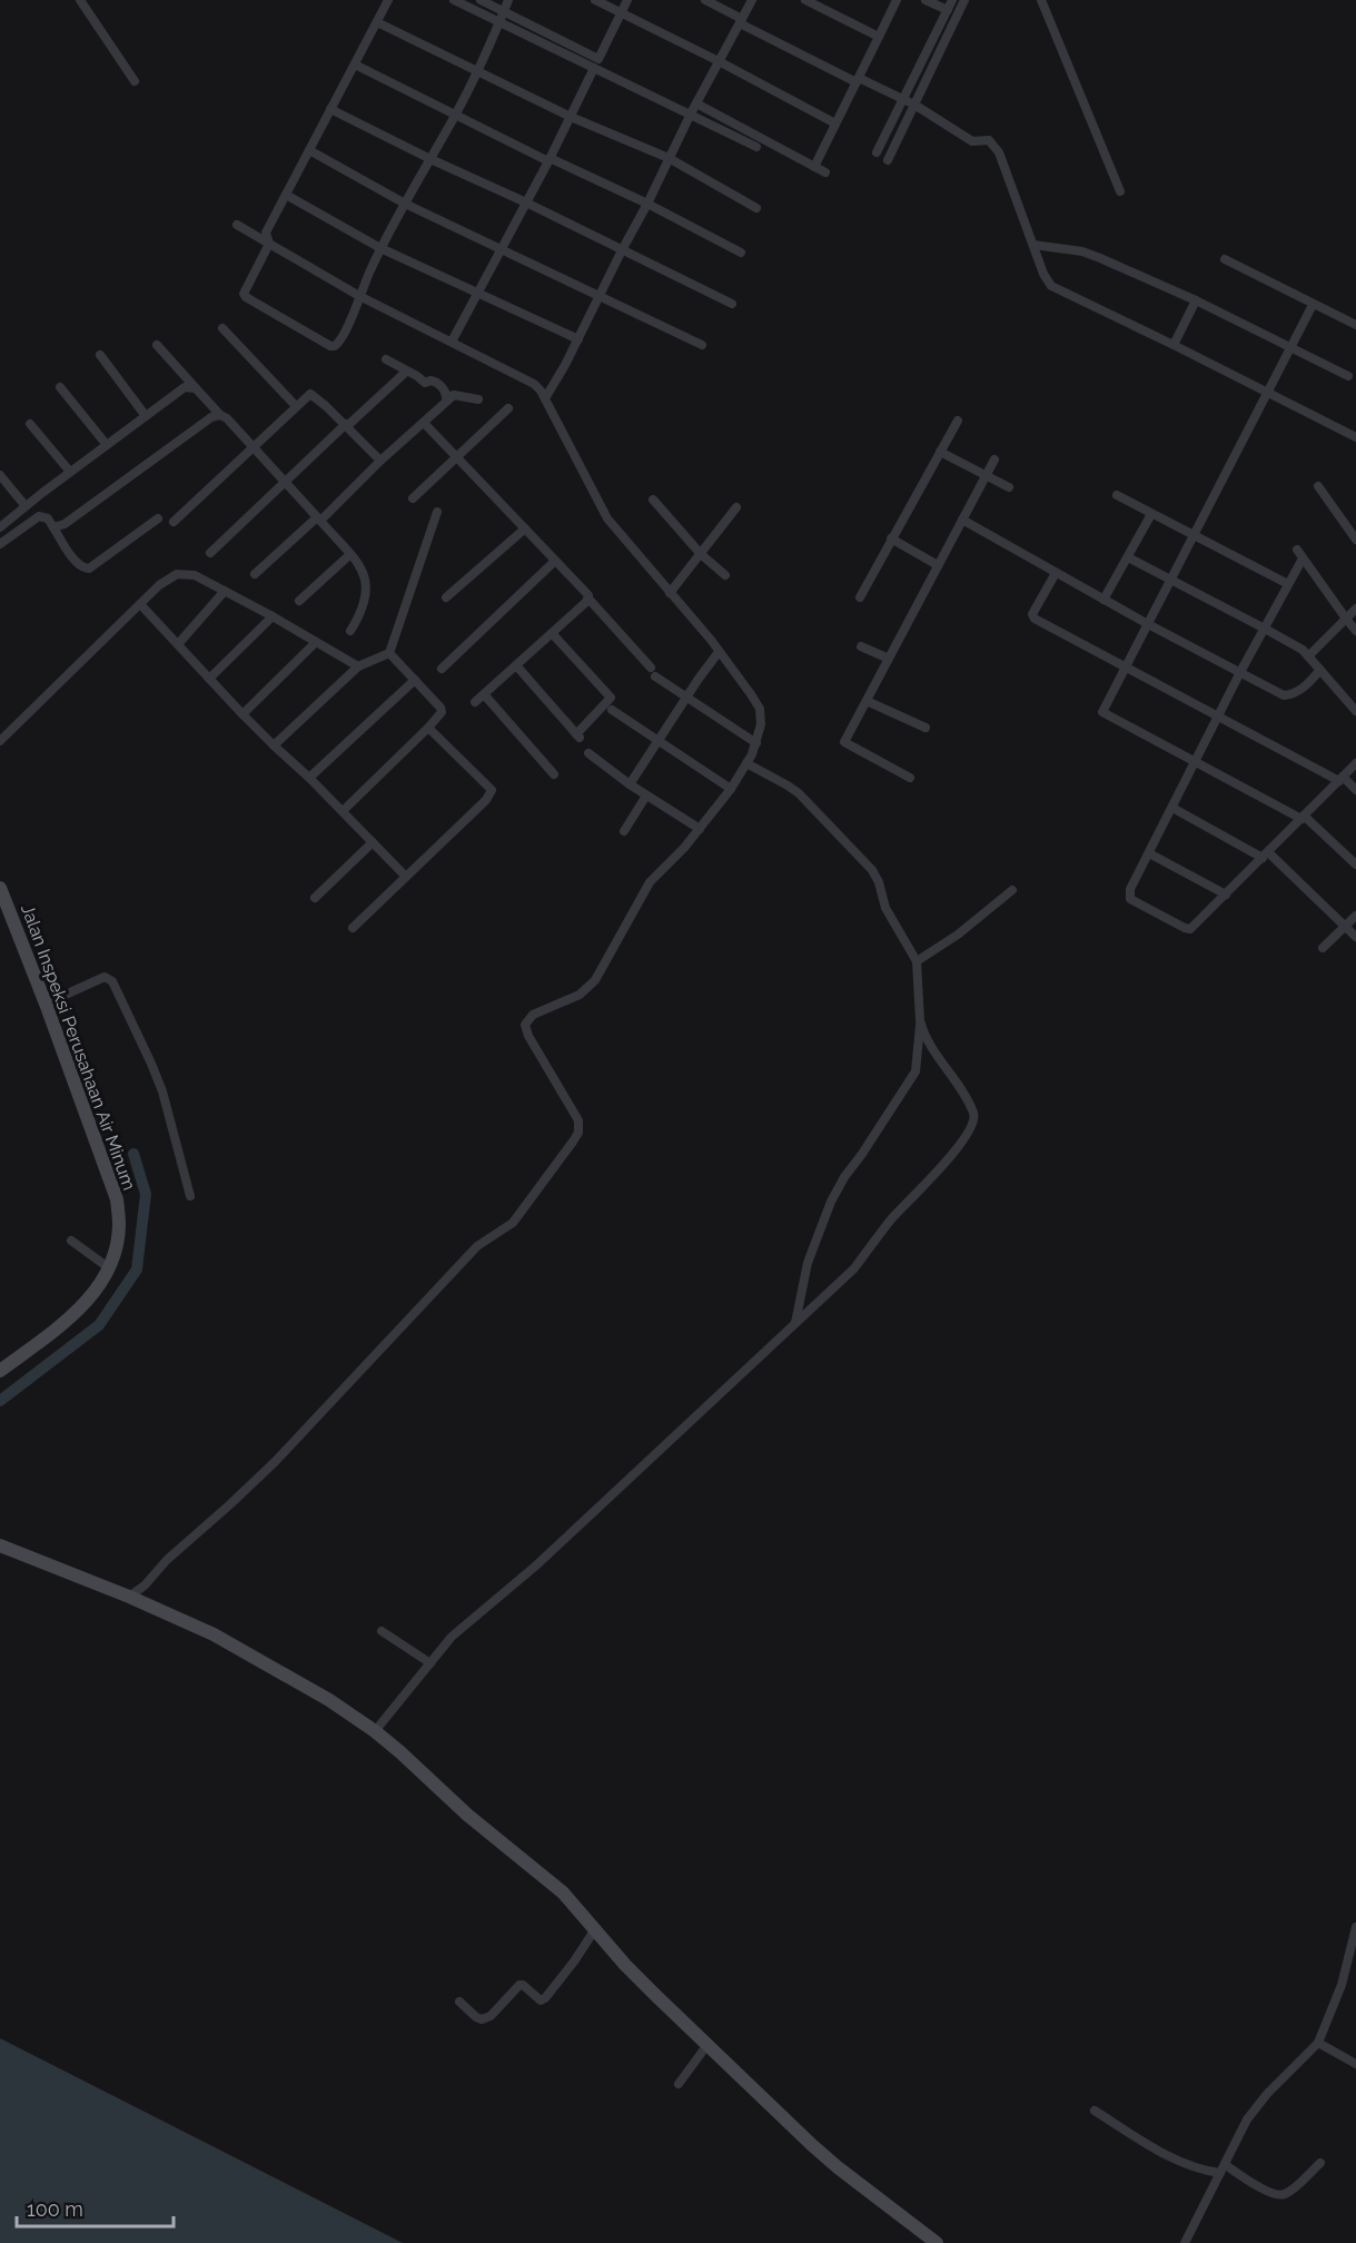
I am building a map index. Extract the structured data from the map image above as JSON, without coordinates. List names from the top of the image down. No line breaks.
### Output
{"streets":{"street":["Jalan Inspeksi Perusahaan Air Minum"]},"scale_bar":"100 m"}
